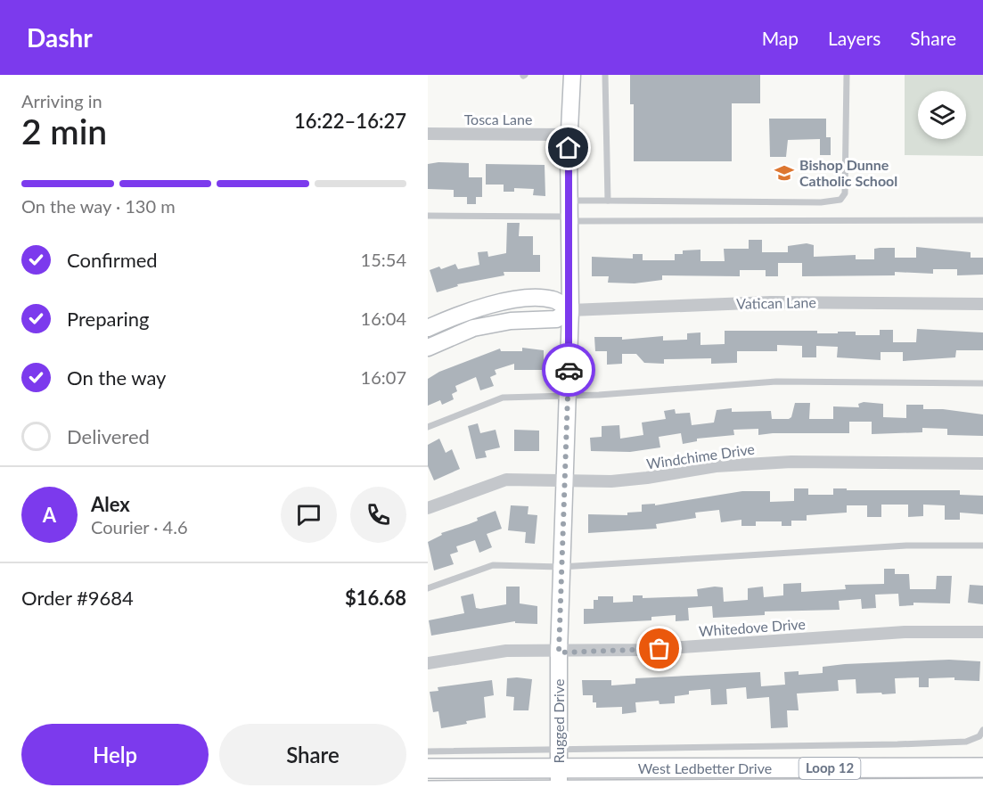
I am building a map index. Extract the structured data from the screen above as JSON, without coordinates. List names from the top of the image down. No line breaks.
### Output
{"streets":{"main road":["West Ledbetter Drive","Loop 12"],"street":["Tosca Lane","Vatican Lane","Windchime Drive","Whitedove Drive","Rugged Drive"]},"crossings":[["Tosca Lane","Rugged Drive"],["Vatican Lane","Rugged Drive"],["Windchime Drive","Rugged Drive"],["Whitedove Drive","Rugged Drive"],["Rugged Drive","West Ledbetter Drive"]],"places":{"school or university":["Bishop Dunne Catholic School"]},"page":{"header":"Dashr","nav":["Map","Layers","Share"],"heading":["2 min","Arriving in","16:22–16:27"],"panel":["Alex","Courier · 4.6","Order #9684","$16.68"],"bar":"On the way · 130 m","list":[["Confirmed","15:54"],["Preparing","16:04"],["On the way","16:07"],"Delivered"],"round":"A","buttons":["Help","Share"]}}
